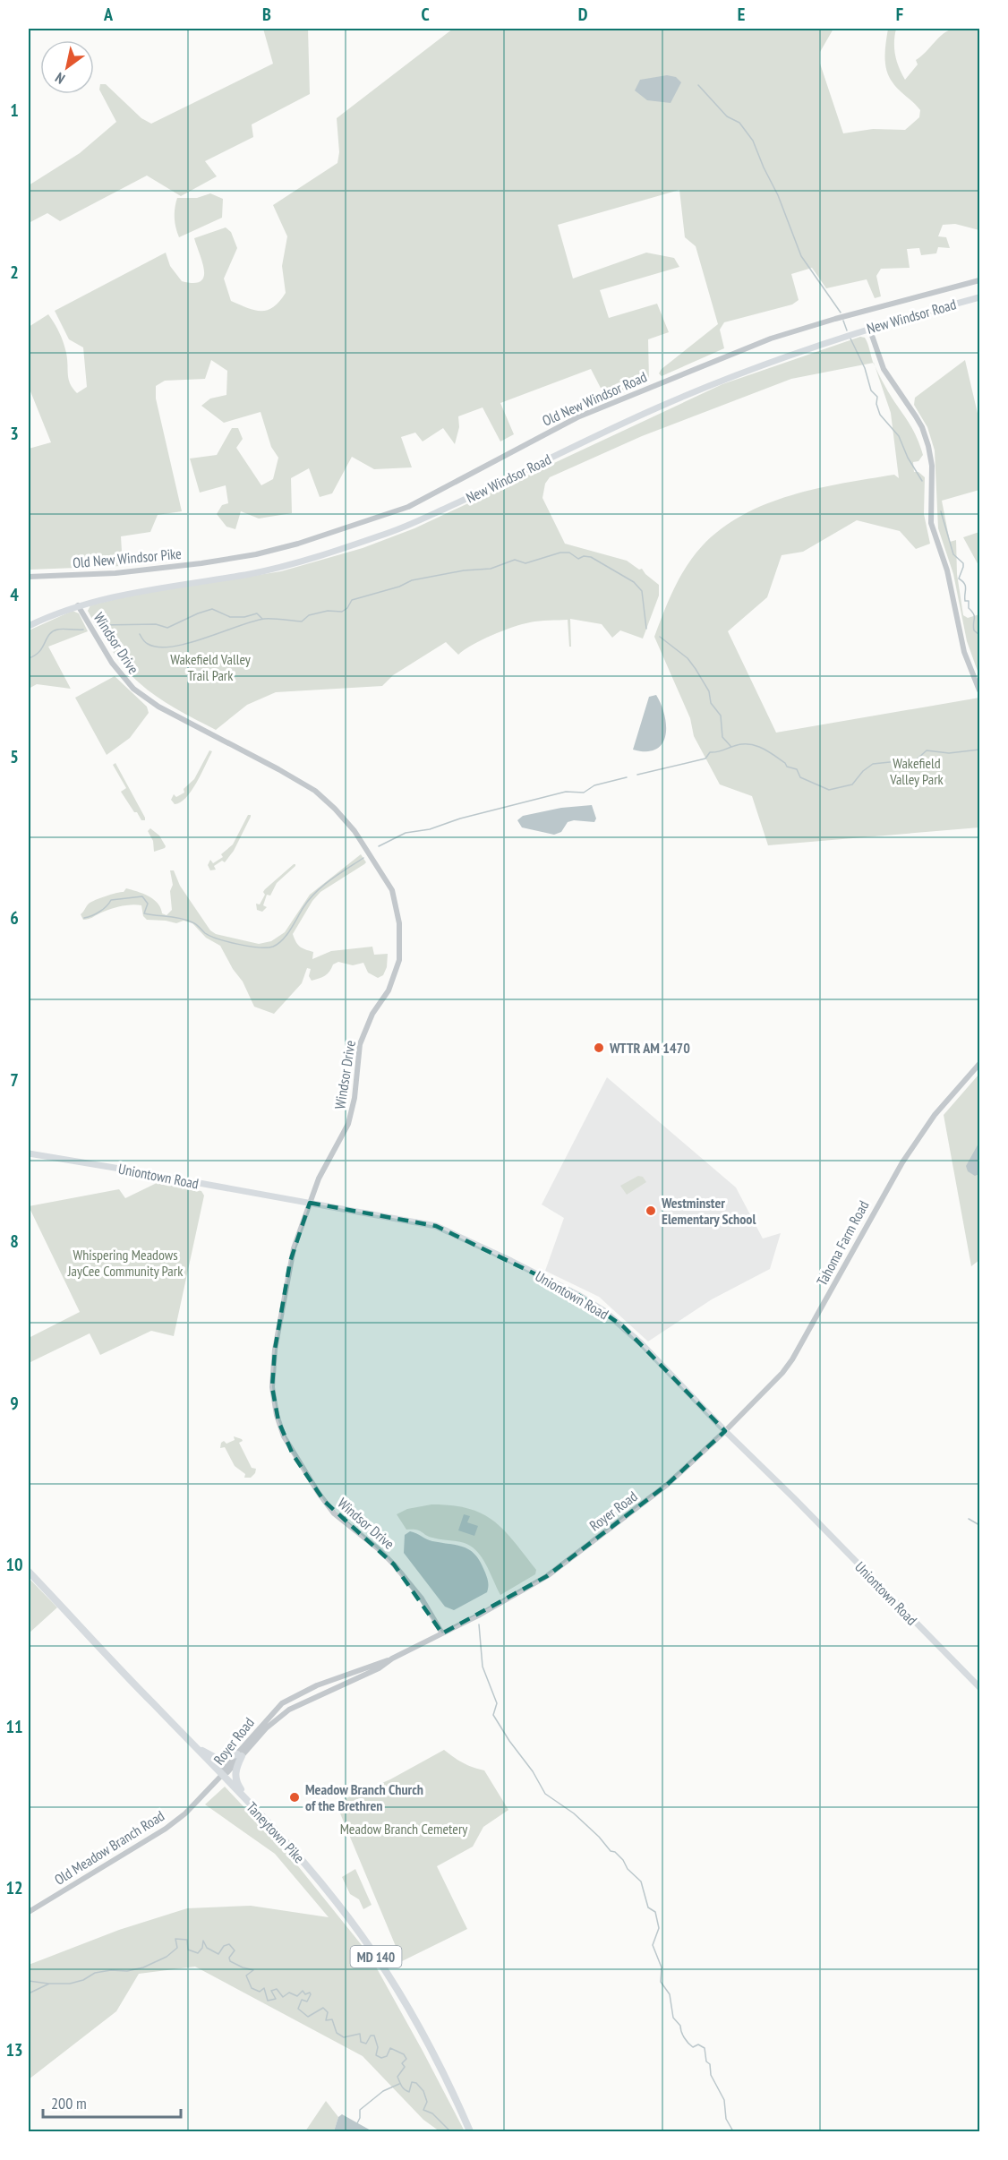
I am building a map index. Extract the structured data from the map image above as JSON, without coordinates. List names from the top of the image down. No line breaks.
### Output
{"streets":{"highway":["Taneytown Pike","MD 140"],"main road":["New Windsor Road","Uniontown Road"],"street":["Old New Windsor Road","Old New Windsor Pike","Windsor Drive","Tahoma Farm Road","Royer Road","Old Meadow Branch Road"]},"crossings":[["New Windsor Road","Windsor Drive"],["Old New Windsor Road","Old New Windsor Pike"],["Windsor Drive","Uniontown Road"],["Windsor Drive","Royer Road"],["Uniontown Road","Tahoma Farm Road"],["Uniontown Road","Royer Road"],["Tahoma Farm Road","Royer Road"],["Royer Road","Taneytown Pike"],["Royer Road","Old Meadow Branch Road"],["Taneytown Pike","Old Meadow Branch Road"]],"parks":["Wakefield Valley Trail Park","Wakefield Valley Park","Whispering Meadows JayCee Community Park","Meadow Branch Cemetery"],"places":["WTTR AM 1470","Westminster Elementary School","Meadow Branch Church of the Brethren"],"scale_bar":"200 m","north":"bottom left","grid":{"columns":["A","B","C","D","E","F"],"rows":["1","2","3","4","5","6","7","8","9","10","11","12","13"]}}
